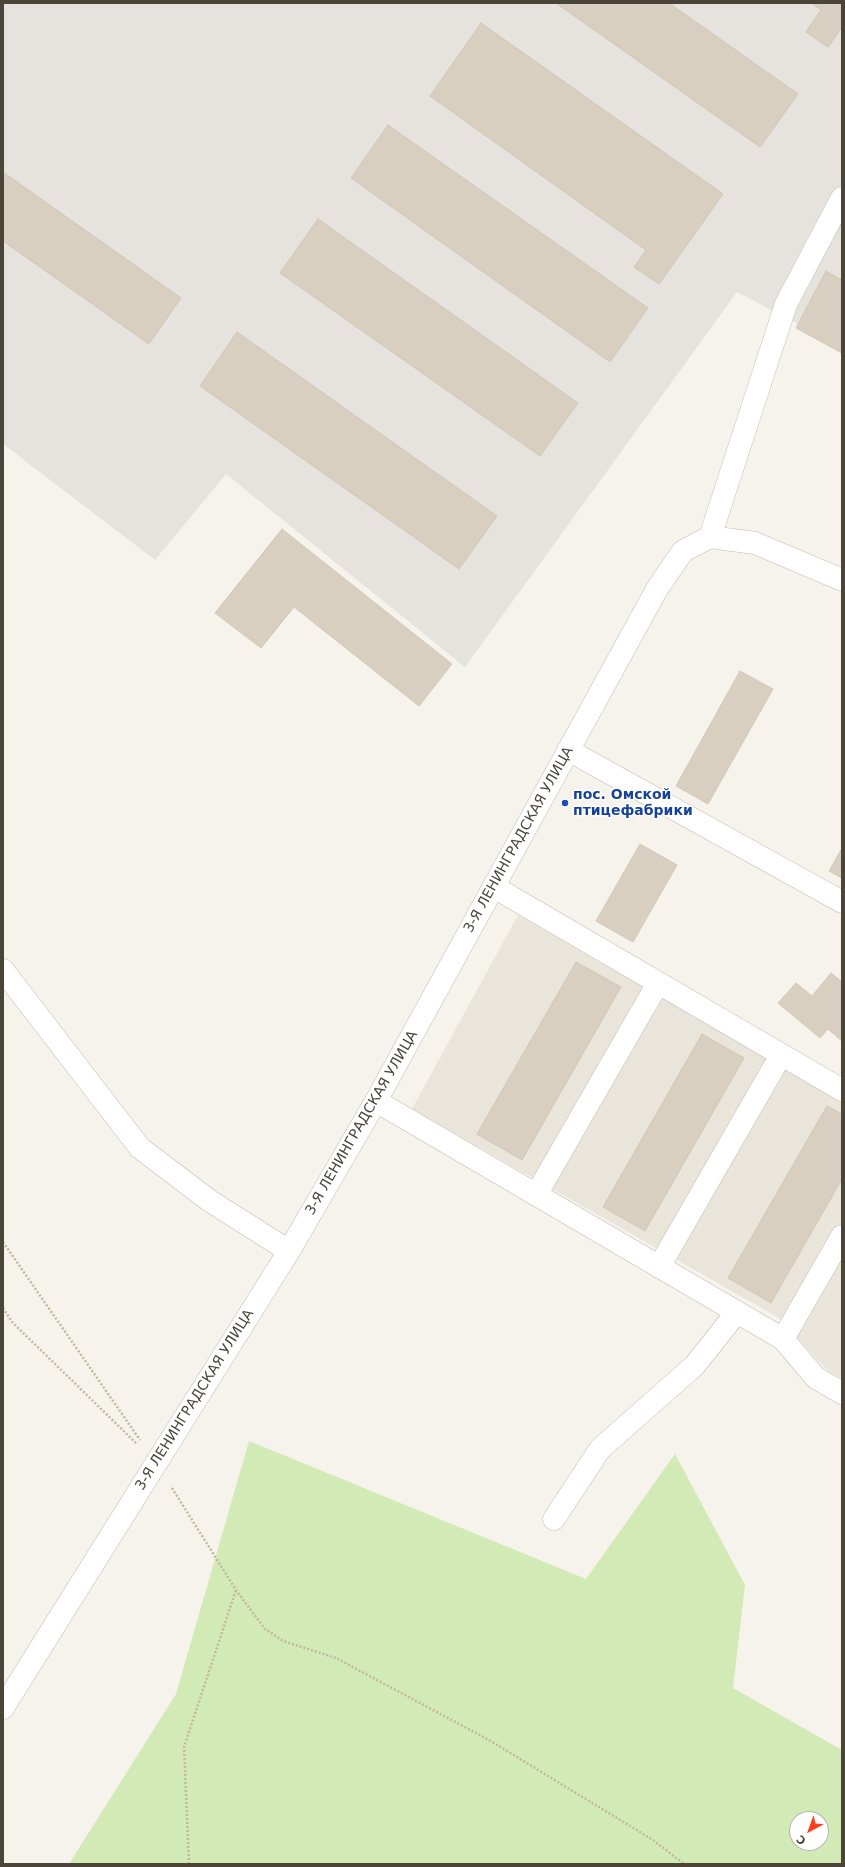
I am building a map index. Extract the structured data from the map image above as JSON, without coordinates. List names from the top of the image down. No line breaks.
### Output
{"streets":{"street":["3-Я ЛЕНИНГРАДСКАЯ УЛИЦА"]},"places":["пос. Омской птицефабрики"],"north":"bottom left"}
